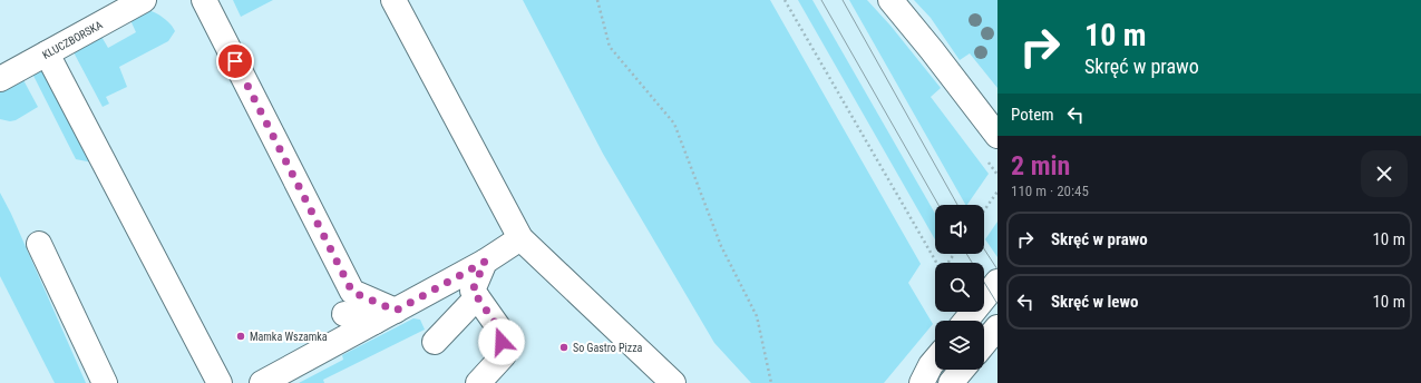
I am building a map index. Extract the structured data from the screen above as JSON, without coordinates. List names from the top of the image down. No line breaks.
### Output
{"streets":{"street":["KLUCZBORSKA"]},"places":["Mamka Wszamka","So Gastro Pizza"],"page":{"turn":["10 m","Skręć w prawo"],"then":"Potem","heading":["2 min","110 m · 20:45"],"list":[{"name":"Skręć w prawo","value":"10 m"},{"name":"Skręć w lewo","value":"10 m"}]}}
